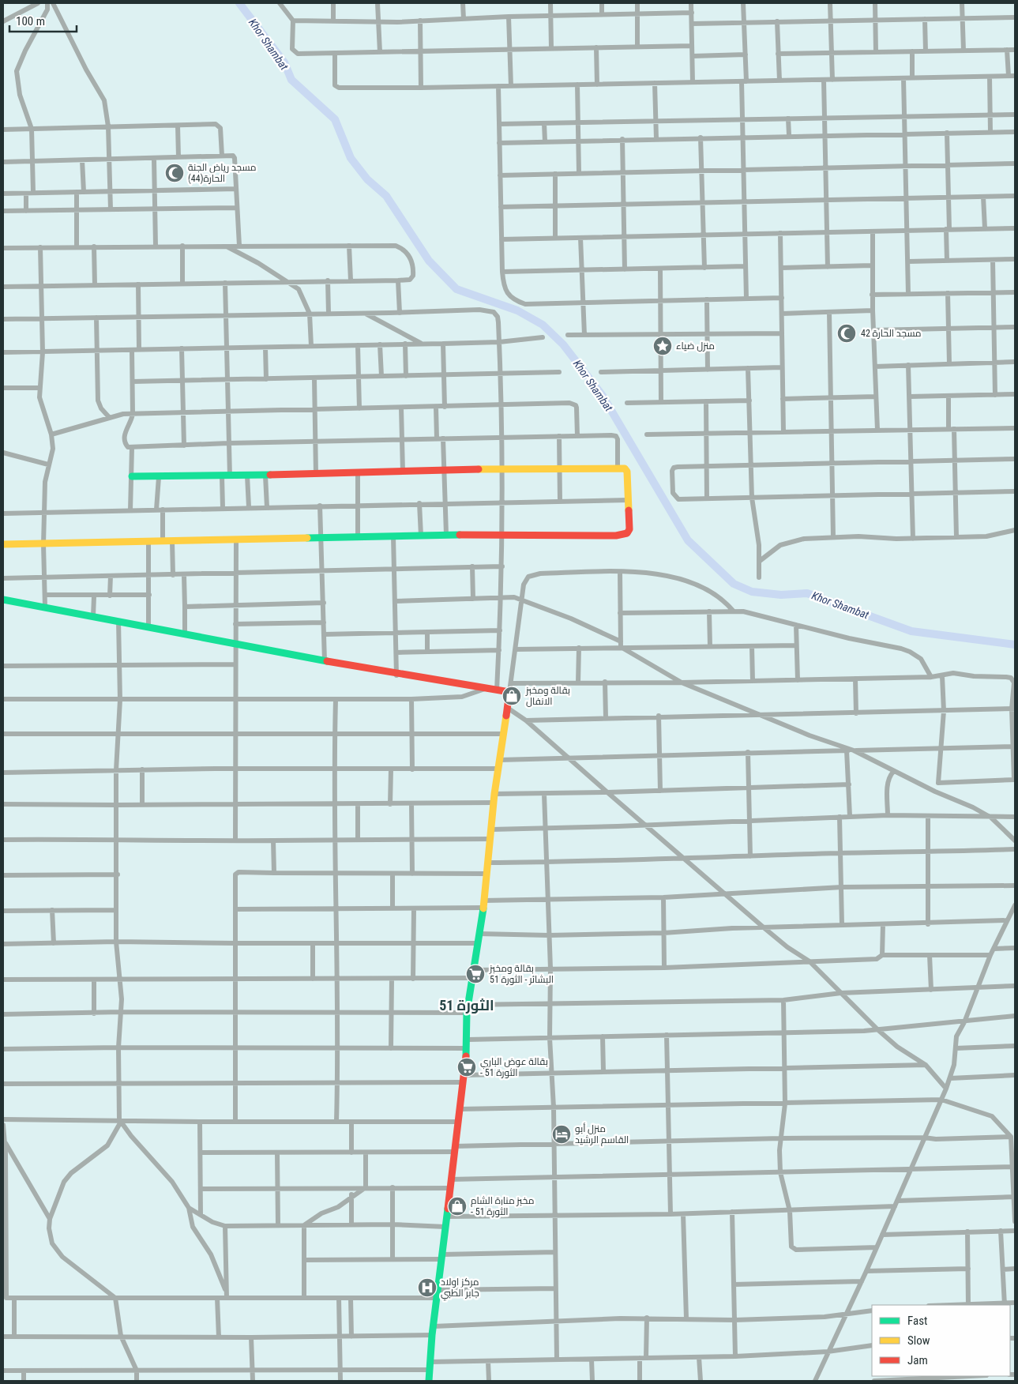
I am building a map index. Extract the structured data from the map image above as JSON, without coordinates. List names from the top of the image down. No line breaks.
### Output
{"districts":["الثورة 51"],"water":["Khor Shambat"],"places":{"mosque":["مسجد رياض الجنة الحارة(44)","مسجد الحارة 42"],"place":["منزل ضياء"],"shop":["بقالة ومخبز الانفال","مخبز منارة الشام - الثورة 51"],"supermarket":["بقالة ومخبز البشائر - الثورة 51","بقالة عوض الباري - الثورة 51"],"hotel":["منزل أبو القاسم الرشيد"],"hospital":["مركز اولاد جابر الطبي"]},"legend":["Fast","Slow","Jam"],"scale_bar":"100 m"}
